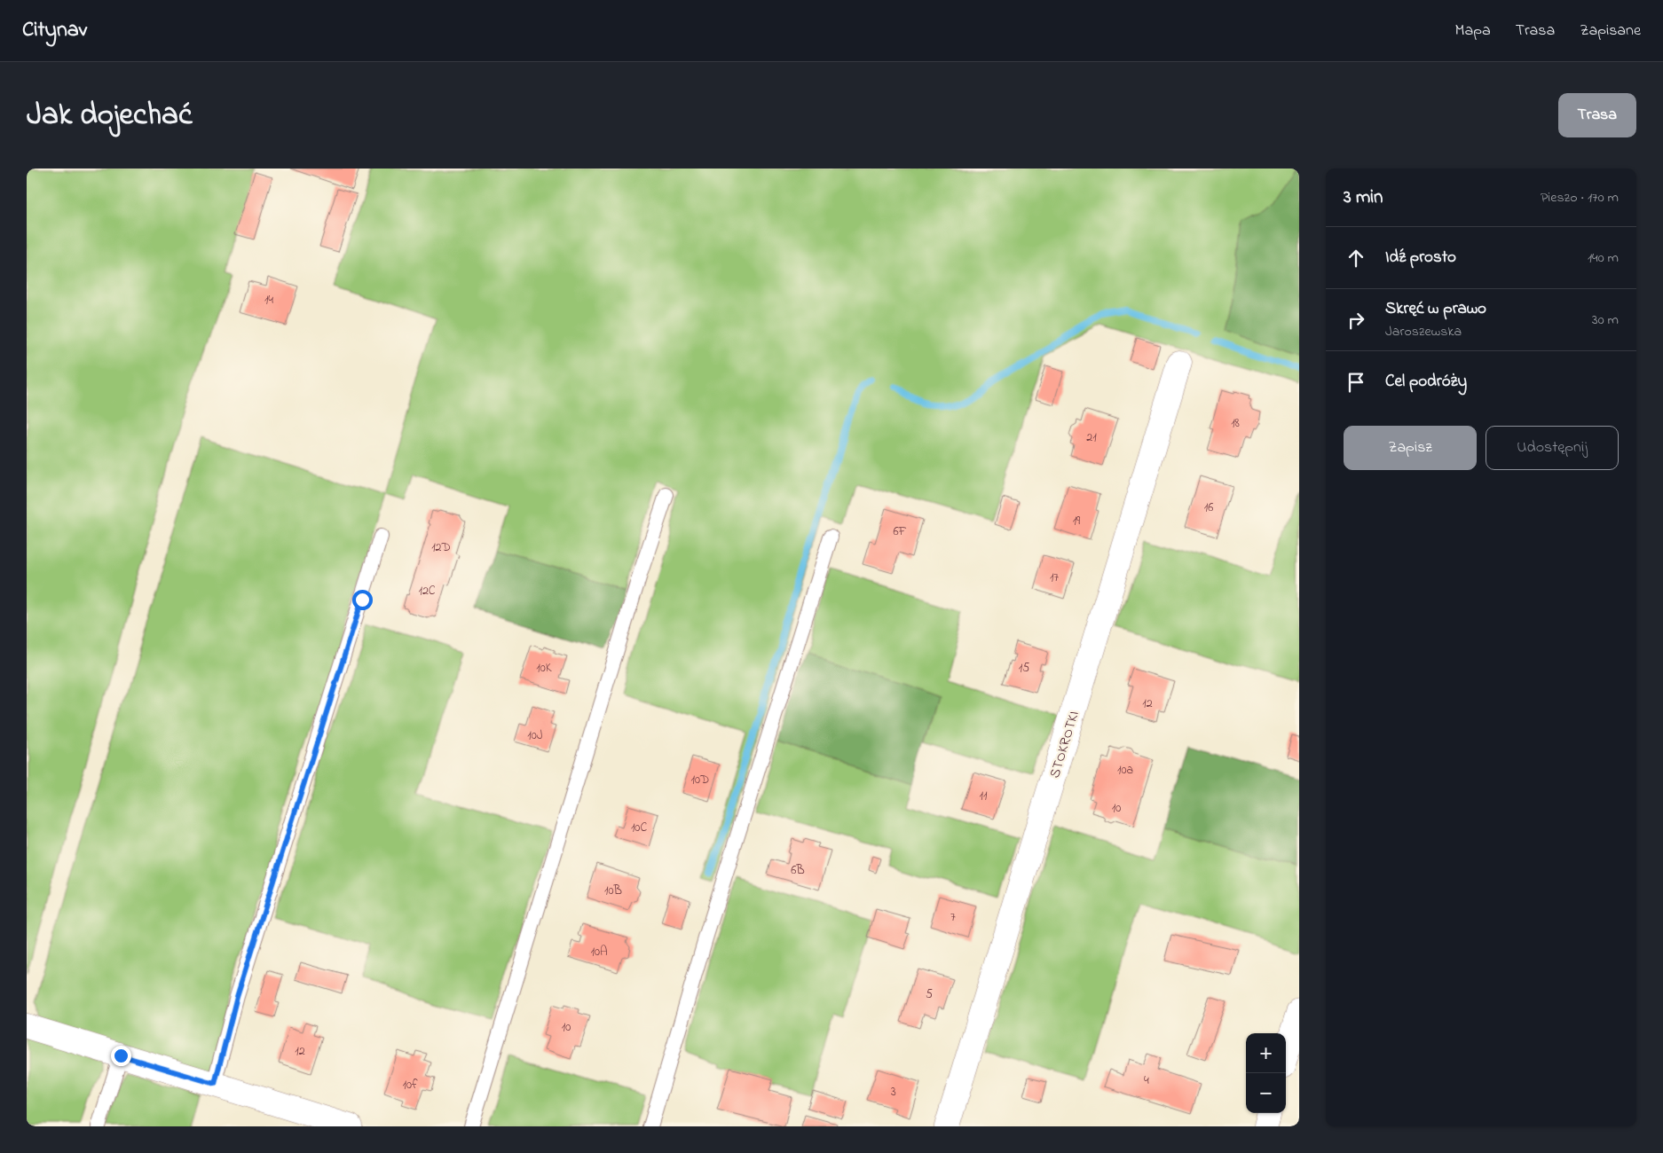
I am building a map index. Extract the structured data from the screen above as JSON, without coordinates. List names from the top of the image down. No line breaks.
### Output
{"streets":{"street":["STOKROTKI"]},"house_numbers":["14","18","21","16","19","6F","12D","17","12C","10K","15","12","10J","10a","10D","11","10","10C","6B","10B","7","10A","5","10","12","4","10f","3"],"page":{"header":"Citynav","nav":["Mapa","Trasa","Zapisane"],"title":"Jak dojechać","buttons":["Trasa",["Zapisz","Udostępnij"]],"heading":["3 min","Pieszo · 170 m"],"list":[["Idź prosto","140 m"],["Skręć w prawo","Jaroszewska","30 m"],"Cel podróży"],"map_buttons":["+","−"]}}
